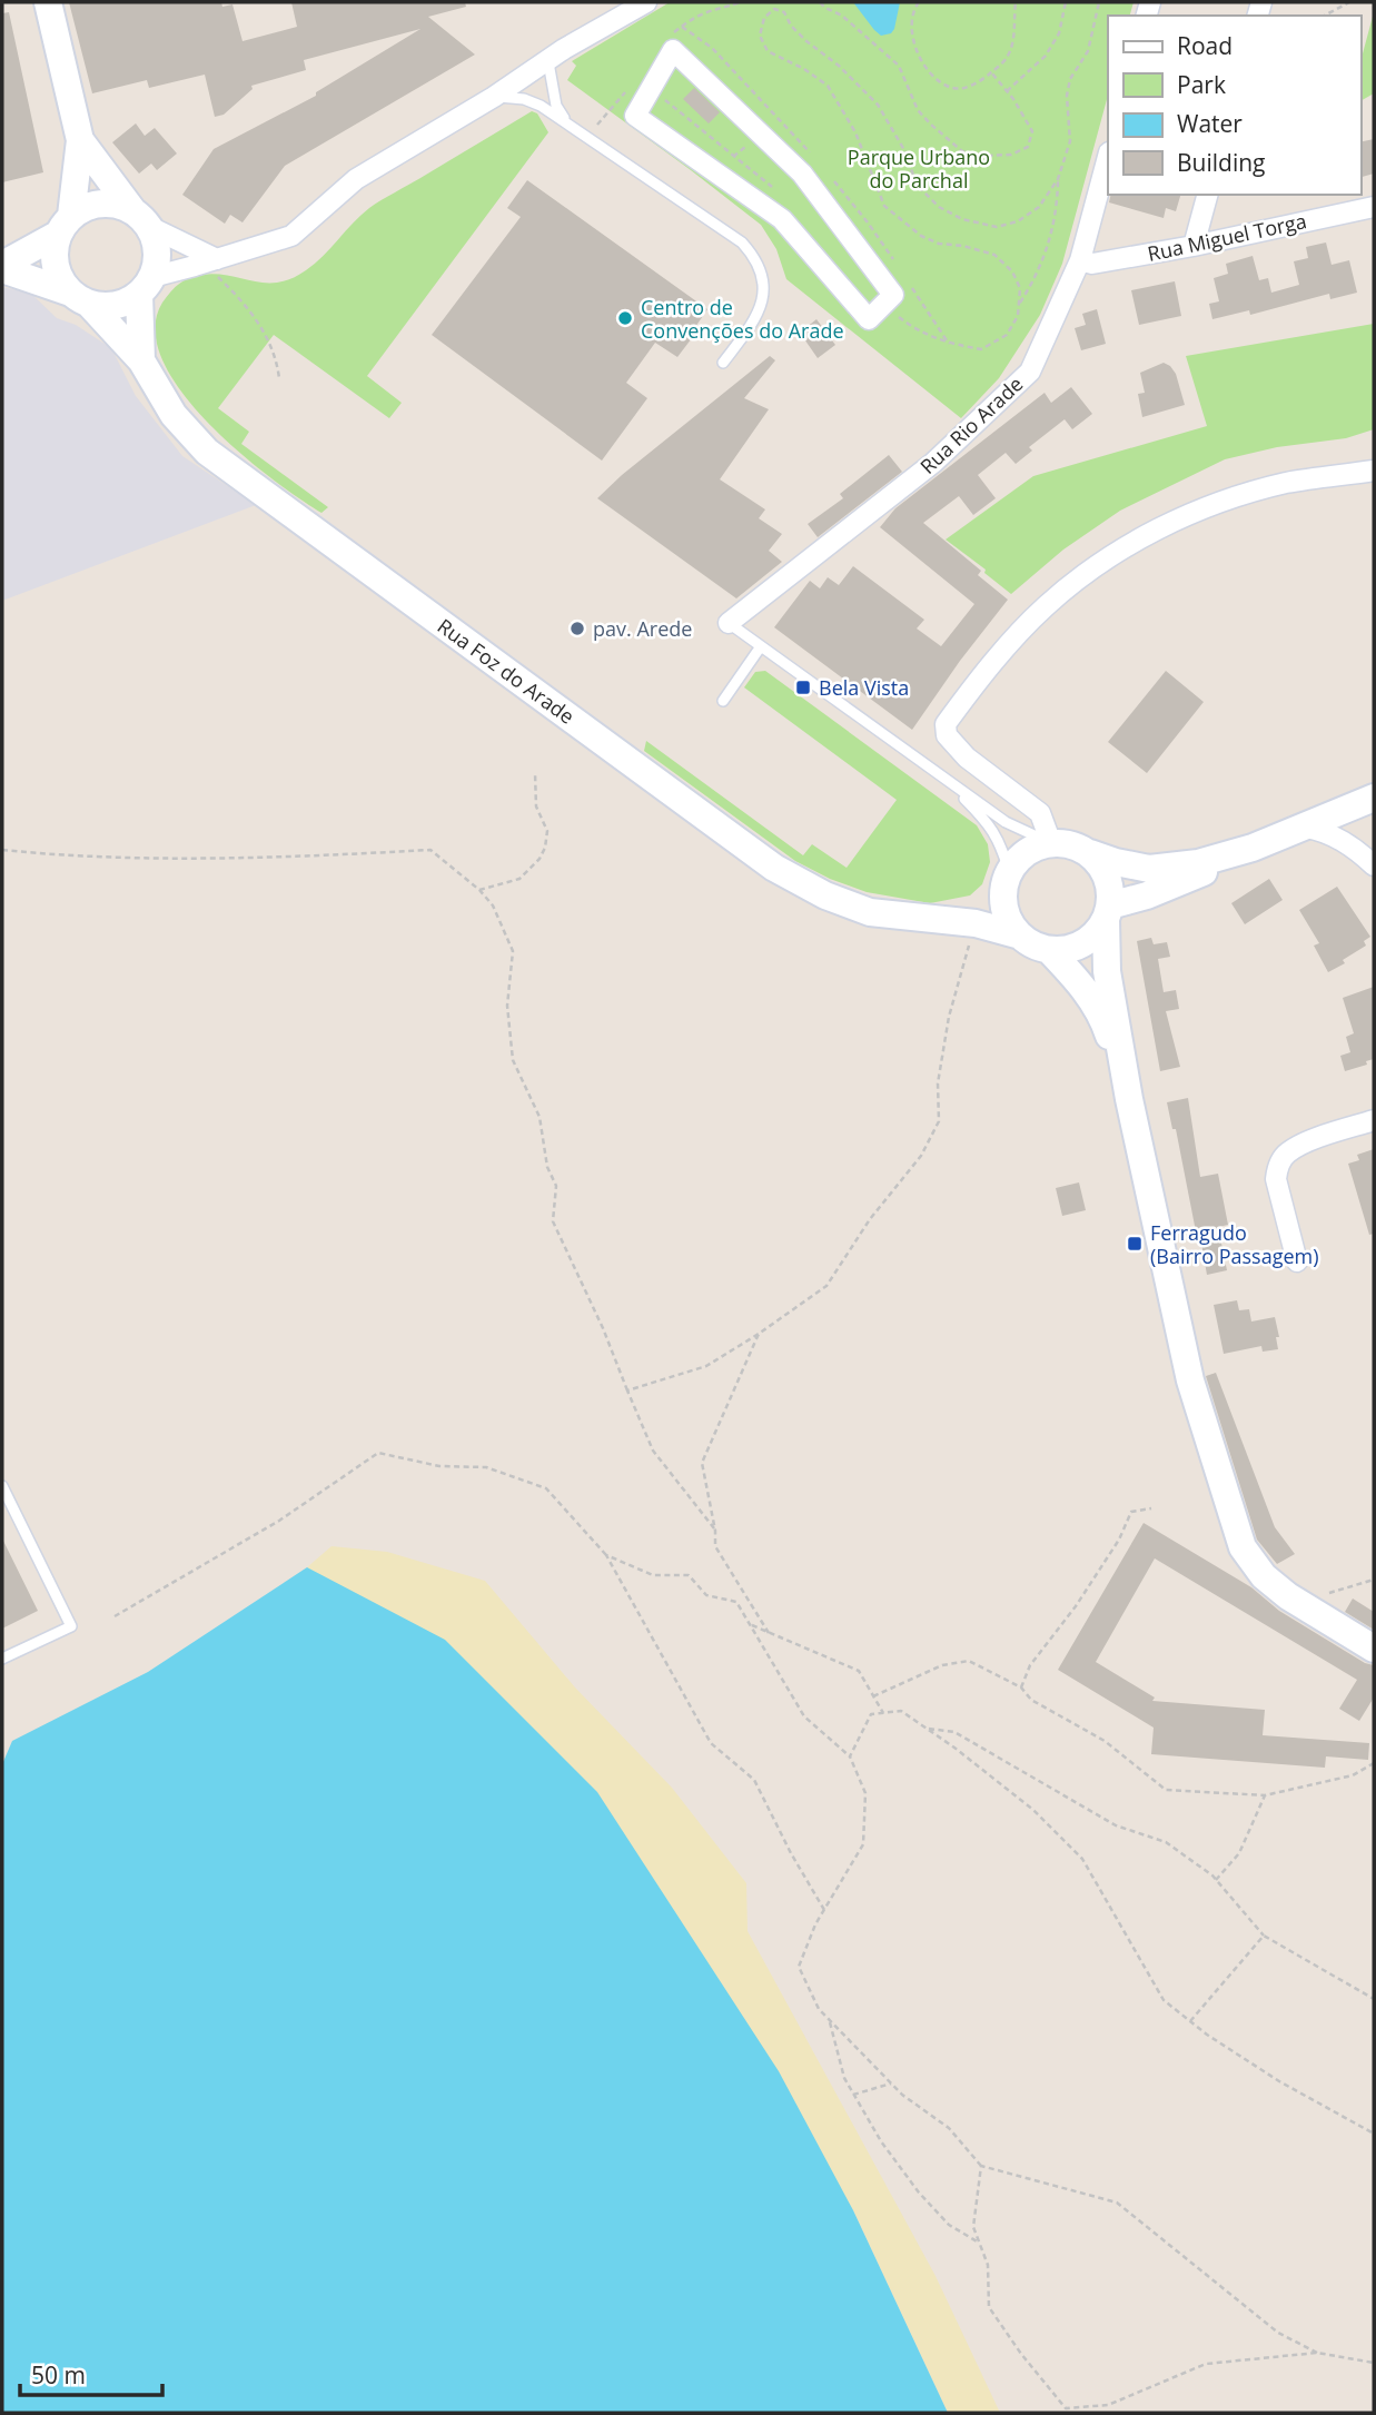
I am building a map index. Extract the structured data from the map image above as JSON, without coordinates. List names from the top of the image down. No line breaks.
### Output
{"streets":{"street":["Rua Miguel Torga","Rua Rio Arade","Rua Foz do Arade"]},"crossings":[["Rua Miguel Torga","Rua Rio Arade"]],"parks":["Parque Urbano do Parchal"],"places":{"other":["Centro de Convenções do Arade","pav. Arede"],"transit":["Bela Vista","Ferragudo (Bairro Passagem)"]},"legend":["Road","Park","Water","Building"],"scale_bar":"50 m"}
